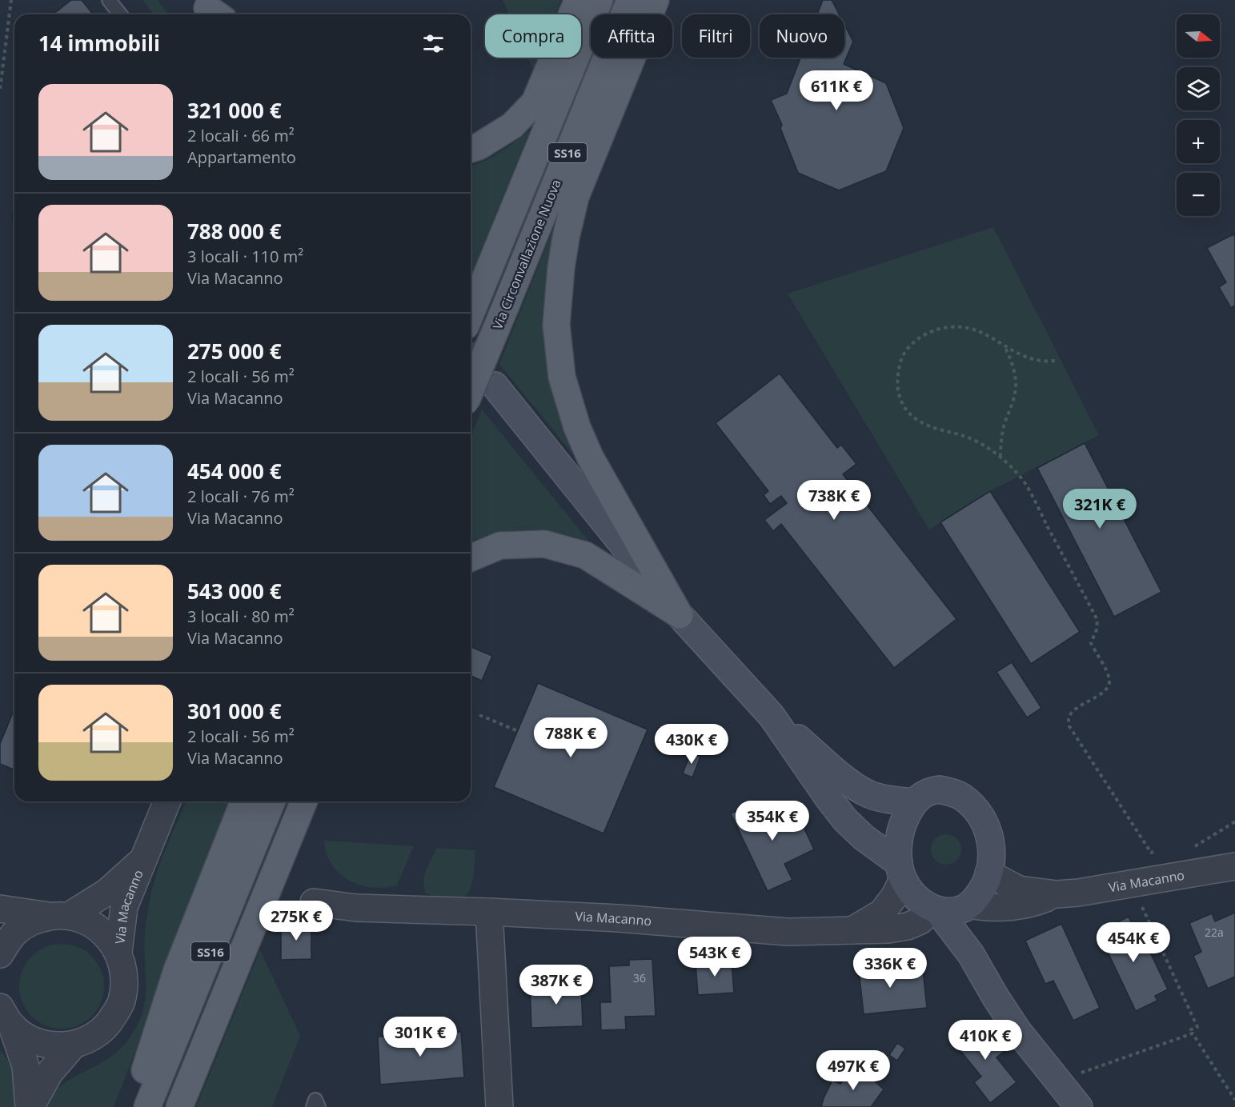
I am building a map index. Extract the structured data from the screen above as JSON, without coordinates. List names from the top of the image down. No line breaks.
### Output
{"streets":{"main road":["SS16","Via Circonvallazione Nuova"],"street":["Via Macanno"]},"house_numbers":["22a","36"],"north":"right","page":{"map_buttons":["+","−"],"chip":["Compra","Affitta","Filtri","Nuovo"],"heading":"14 immobili","price":["611K €","738K €","321K €","788K €","430K €","354K €","275K €","454K €","543K €","336K €","387K €","301K €","410K €","497K €"],"list":[{"name":"321 000 €","note":"2 locali · 66 m² · Appartamento"},{"name":"788 000 €","note":"3 locali · 110 m² · Via Macanno"},{"name":"275 000 €","note":"2 locali · 56 m² · Via Macanno"},{"name":"454 000 €","note":"2 locali · 76 m² · Via Macanno"},{"name":"543 000 €","note":"3 locali · 80 m² · Via Macanno"},{"name":"301 000 €","note":"2 locali · 56 m² · Via Macanno"}]}}
